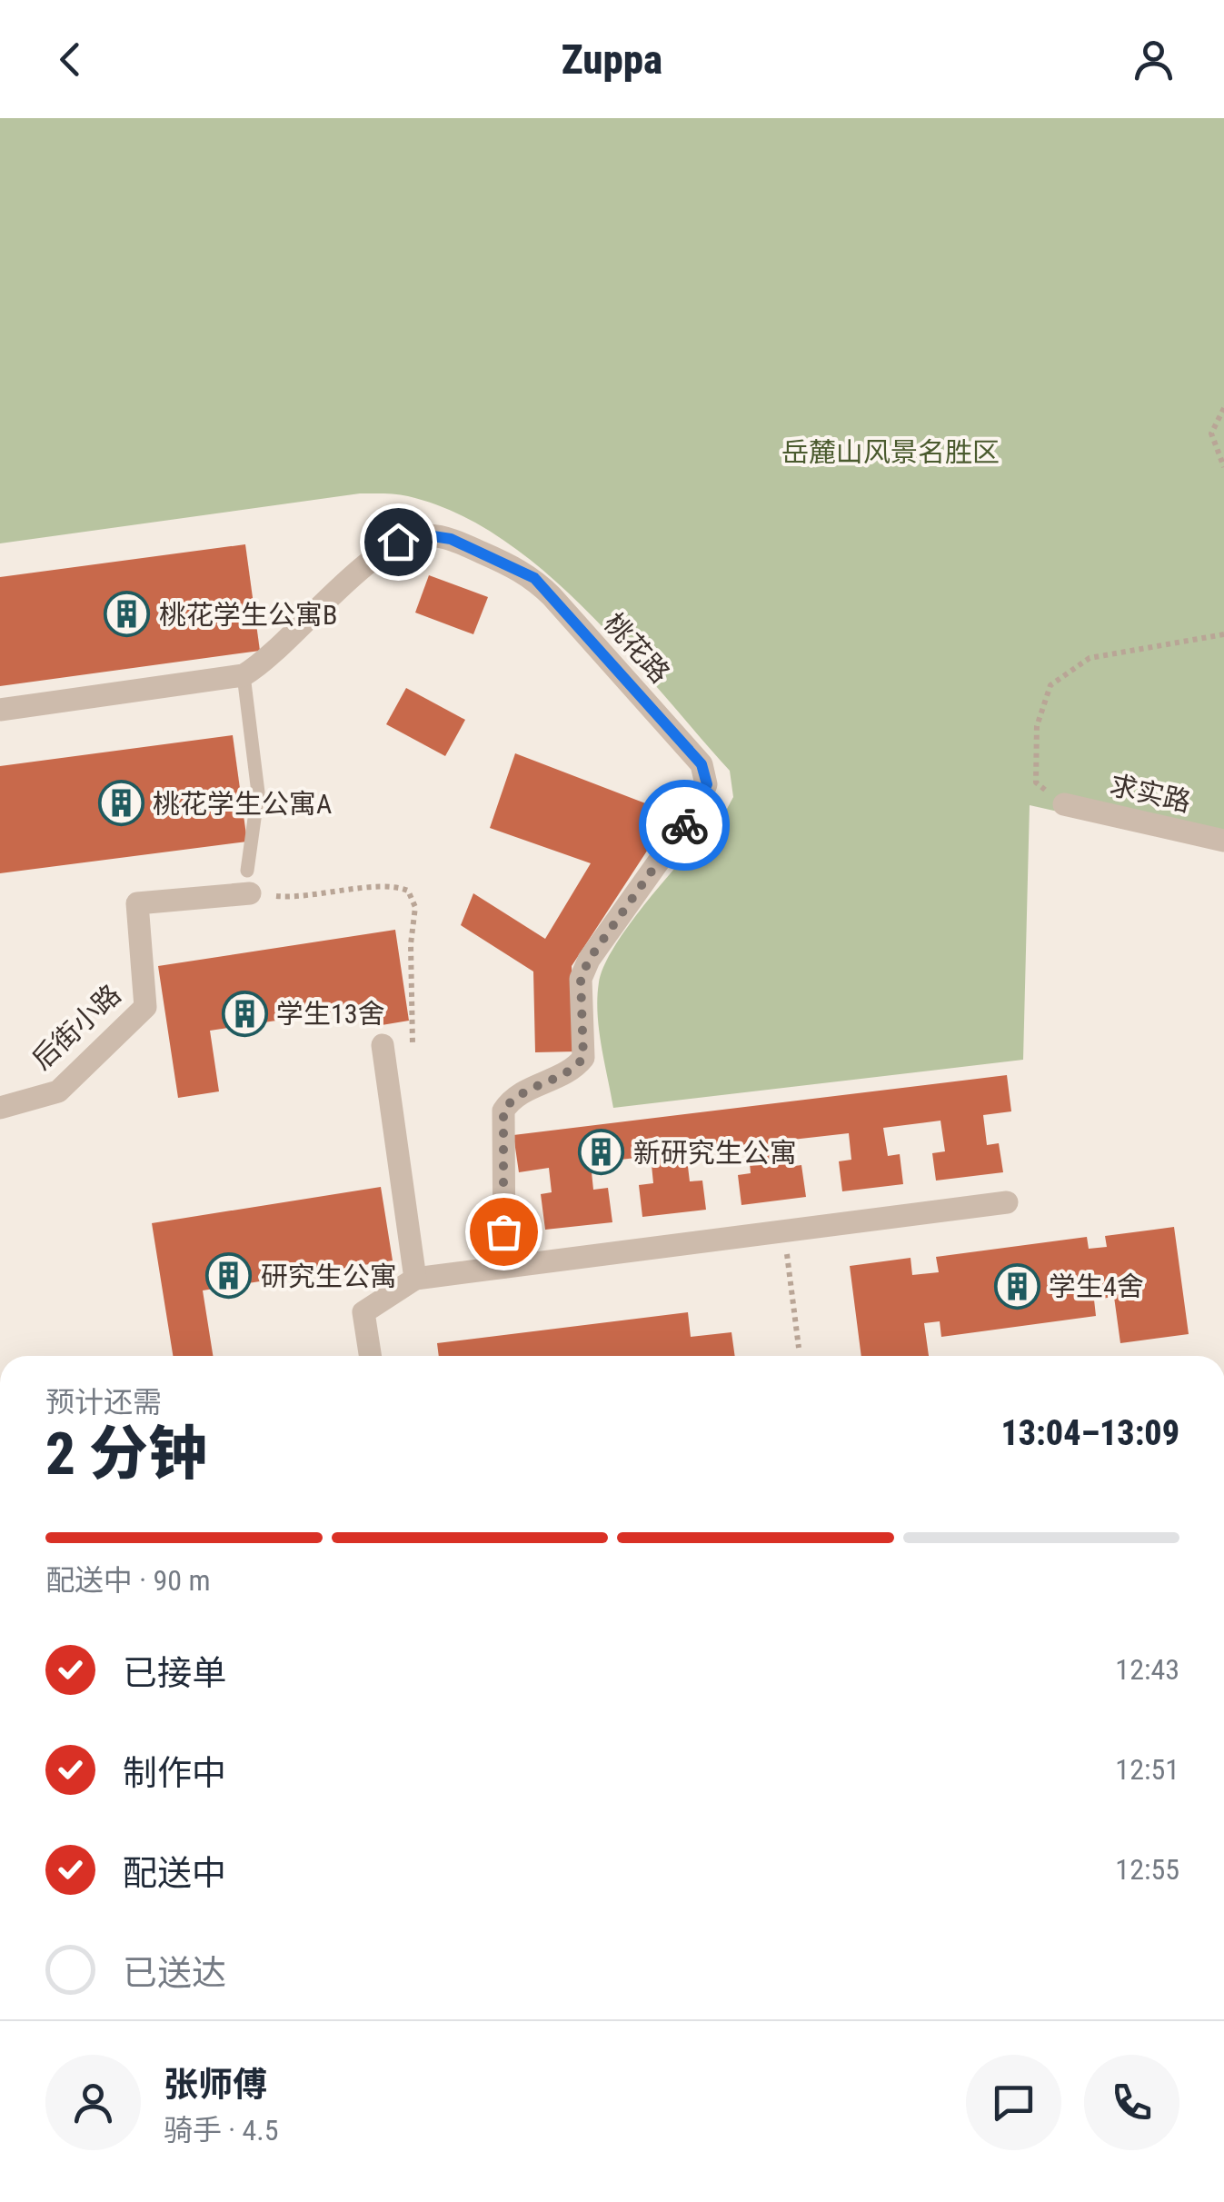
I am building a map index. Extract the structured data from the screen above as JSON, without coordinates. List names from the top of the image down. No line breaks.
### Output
{"streets":{"street":["桃花路","求实路","后街小路"]},"parks":["岳麓山风景名胜区"],"places":{"building":["桃花学生公寓B","桃花学生公寓A","学生13舍","新研究生公寓","研究生公寓","学生4舍"]},"page":{"header":"Zuppa","heading":["2 分钟","预计还需","13:04–13:09"],"panel":["张师傅","骑手 · 4.5"],"bar":"配送中 · 90 m","list":[["已接单","12:43"],["制作中","12:51"],["配送中","12:55"],"已送达"]}}
